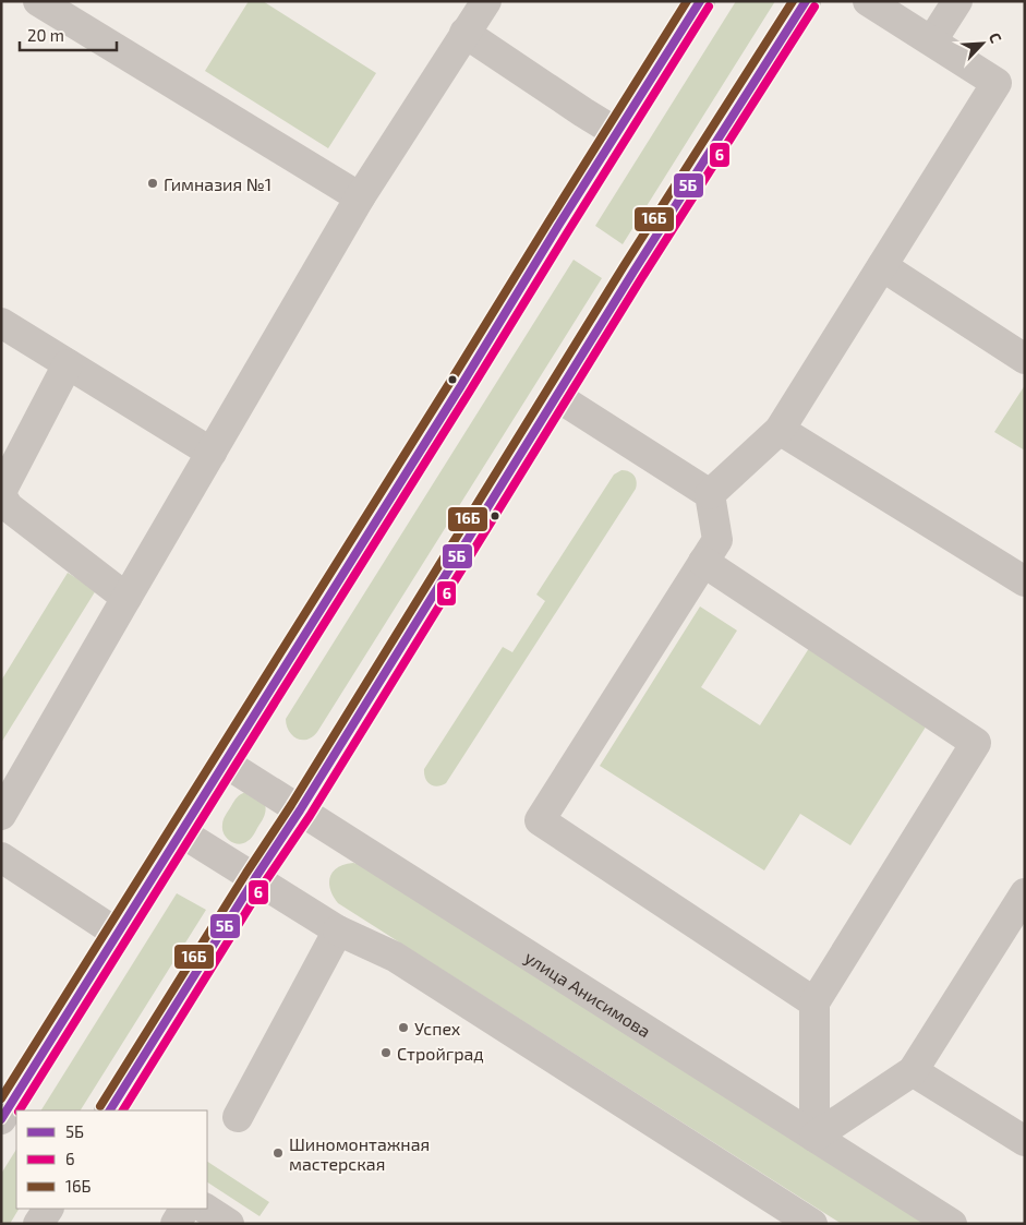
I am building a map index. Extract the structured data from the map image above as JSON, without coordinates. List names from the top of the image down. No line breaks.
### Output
{"streets":{"street":["улица Анисимова"]},"places":["Гимназия №1","Успех","Стройград","Шиномонтажная мастерская"],"lines":["transit line 5Б","transit line 16Б","transit line 6"],"legend":["5Б","6","16Б"],"scale_bar":"20 m","north":"top right"}
